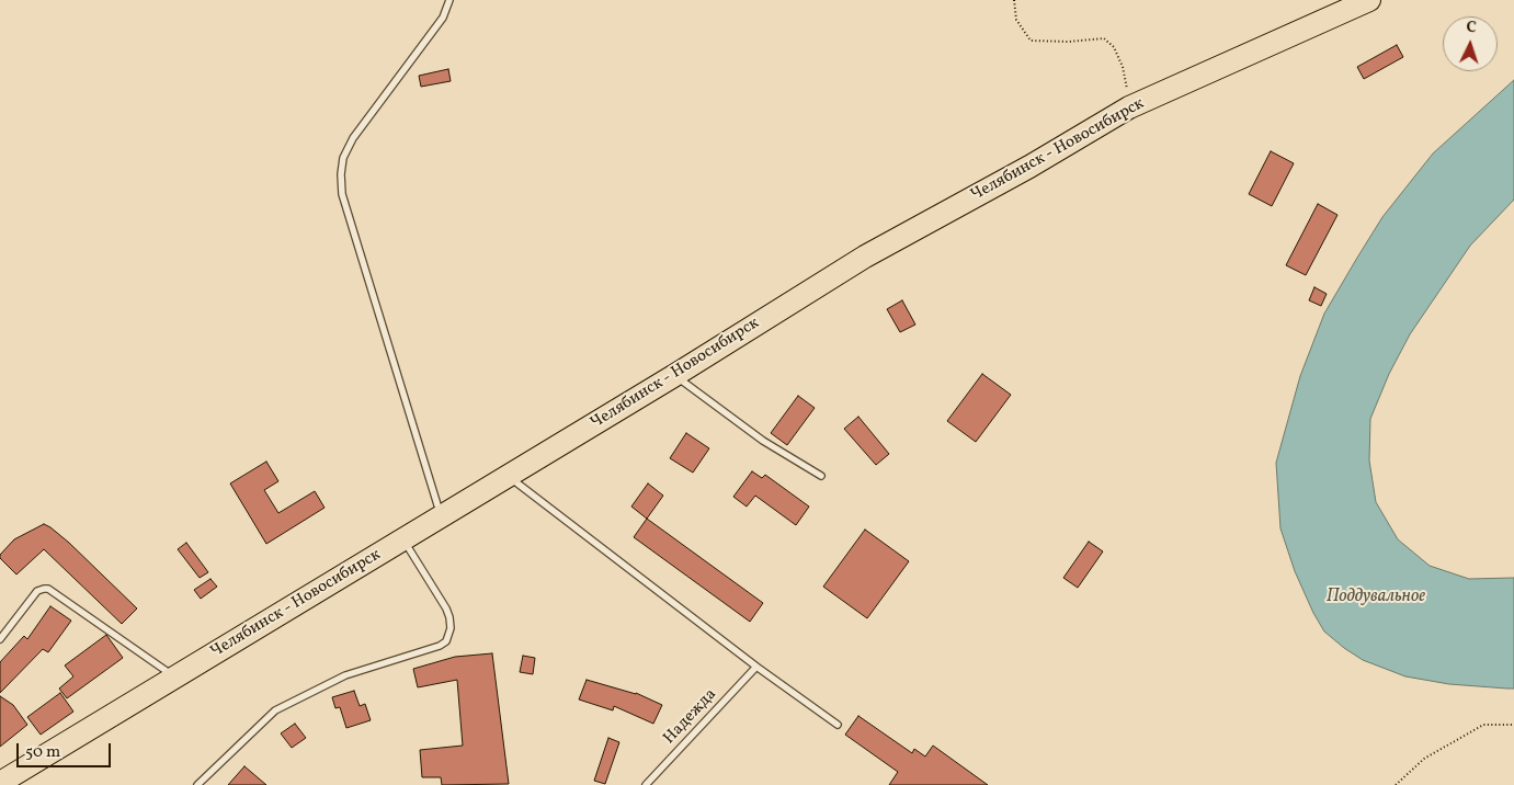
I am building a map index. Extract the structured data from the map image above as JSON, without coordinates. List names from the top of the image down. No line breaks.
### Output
{"streets":{"highway":["Челябинск - Новосибирск"],"lane":["Надежда"]},"water":["Поддувальное"],"scale_bar":"50 m","north":"top"}
